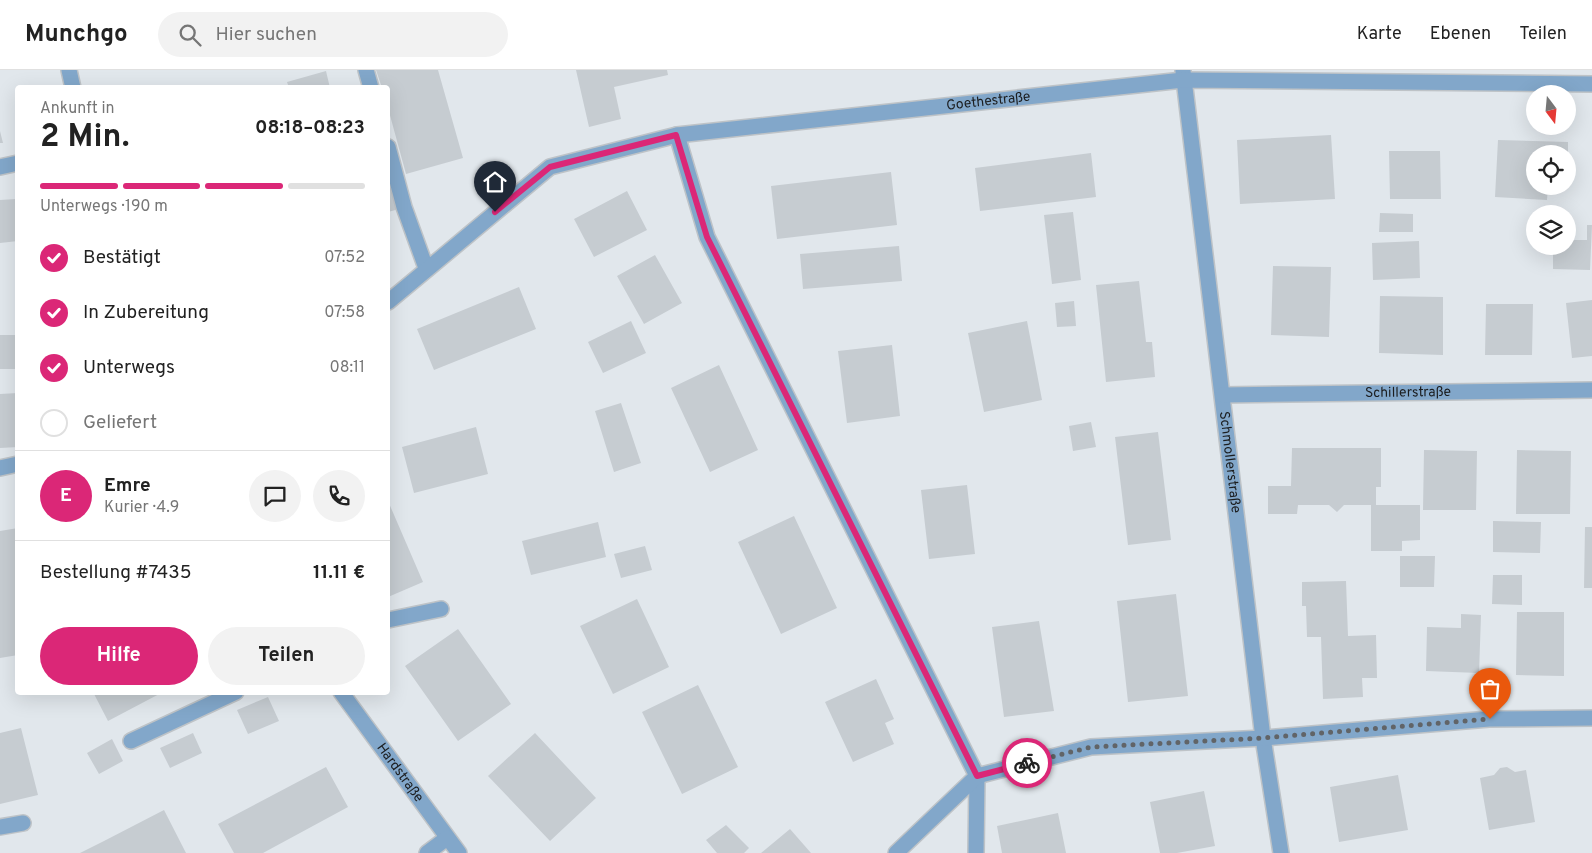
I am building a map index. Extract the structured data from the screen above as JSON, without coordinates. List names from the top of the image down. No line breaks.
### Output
{"streets":{"street":["Goethestraße","Schillerstraße","Schmollerstraße","Hardstraße"]},"crossings":[["Goethestraße","Schmollerstraße"],["Schillerstraße","Schmollerstraße"]],"north":"bottom","page":{"header":"Munchgo","search":"Hier suchen","nav":["Karte","Ebenen","Teilen"],"heading":["2 Min.","Ankunft in","08:18–08:23"],"panel":["Emre","Kurier · 4.9","Bestellung #7435","11.11 €"],"bar":"Unterwegs · 190 m","list":[["Bestätigt","07:52"],["In Zubereitung","07:58"],["Unterwegs","08:11"],"Geliefert"],"round":"E","buttons":["Hilfe","Teilen"]}}
